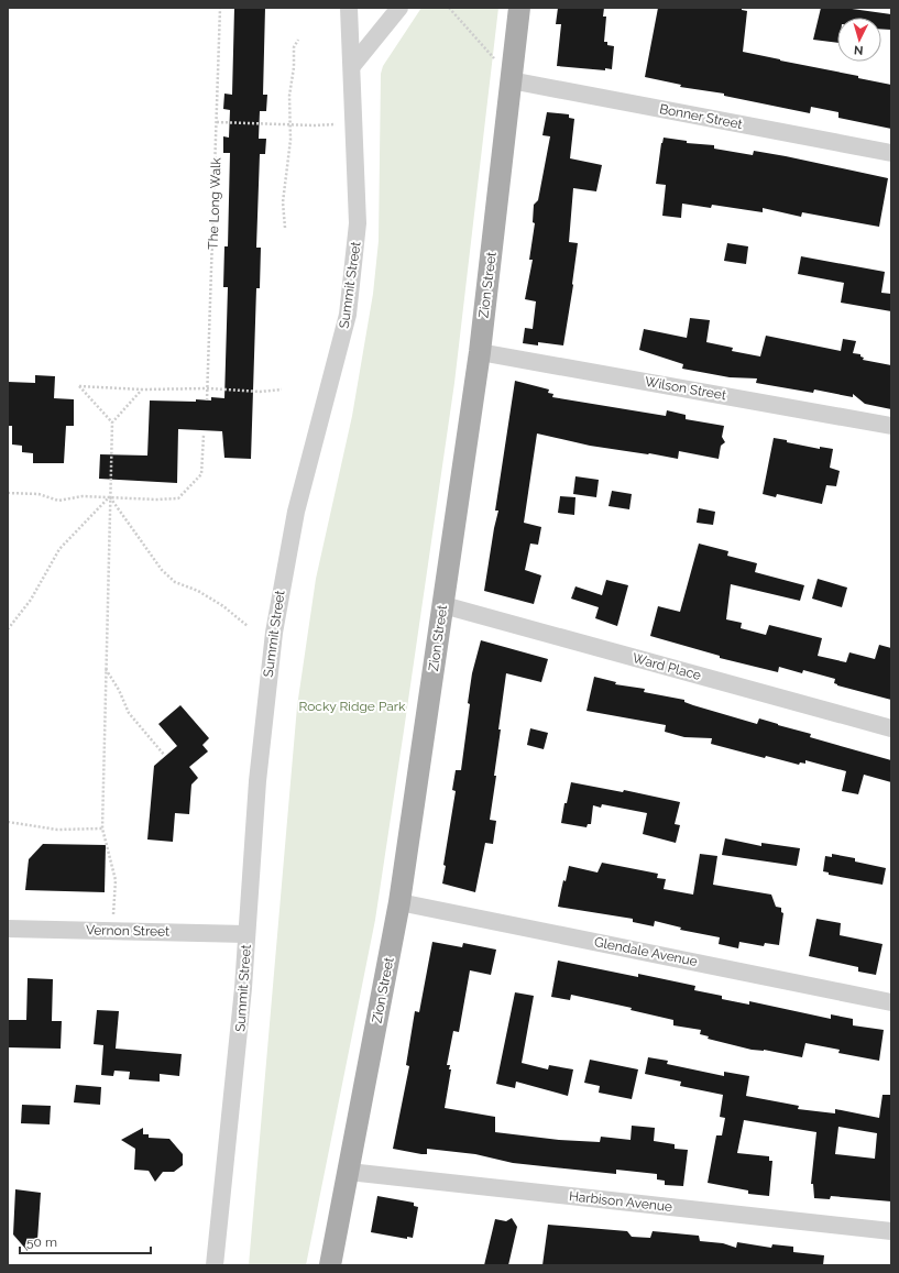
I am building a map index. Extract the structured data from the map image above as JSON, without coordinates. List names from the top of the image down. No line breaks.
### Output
{"streets":{"main road":["Zion Street"],"street":["Bonner Street","Summit Street","Wilson Street","Ward Place","Vernon Street","Glendale Avenue","Harbison Avenue"],"path":["The Long Walk"]},"crossings":[["Bonner Street","Zion Street"],["Summit Street","Vernon Street"],["Zion Street","Wilson Street"],["Zion Street","Ward Place"],["Zion Street","Glendale Avenue"],["Zion Street","Harbison Avenue"]],"parks":["Rocky Ridge Park"],"scale_bar":"50 m","north":"bottom"}
